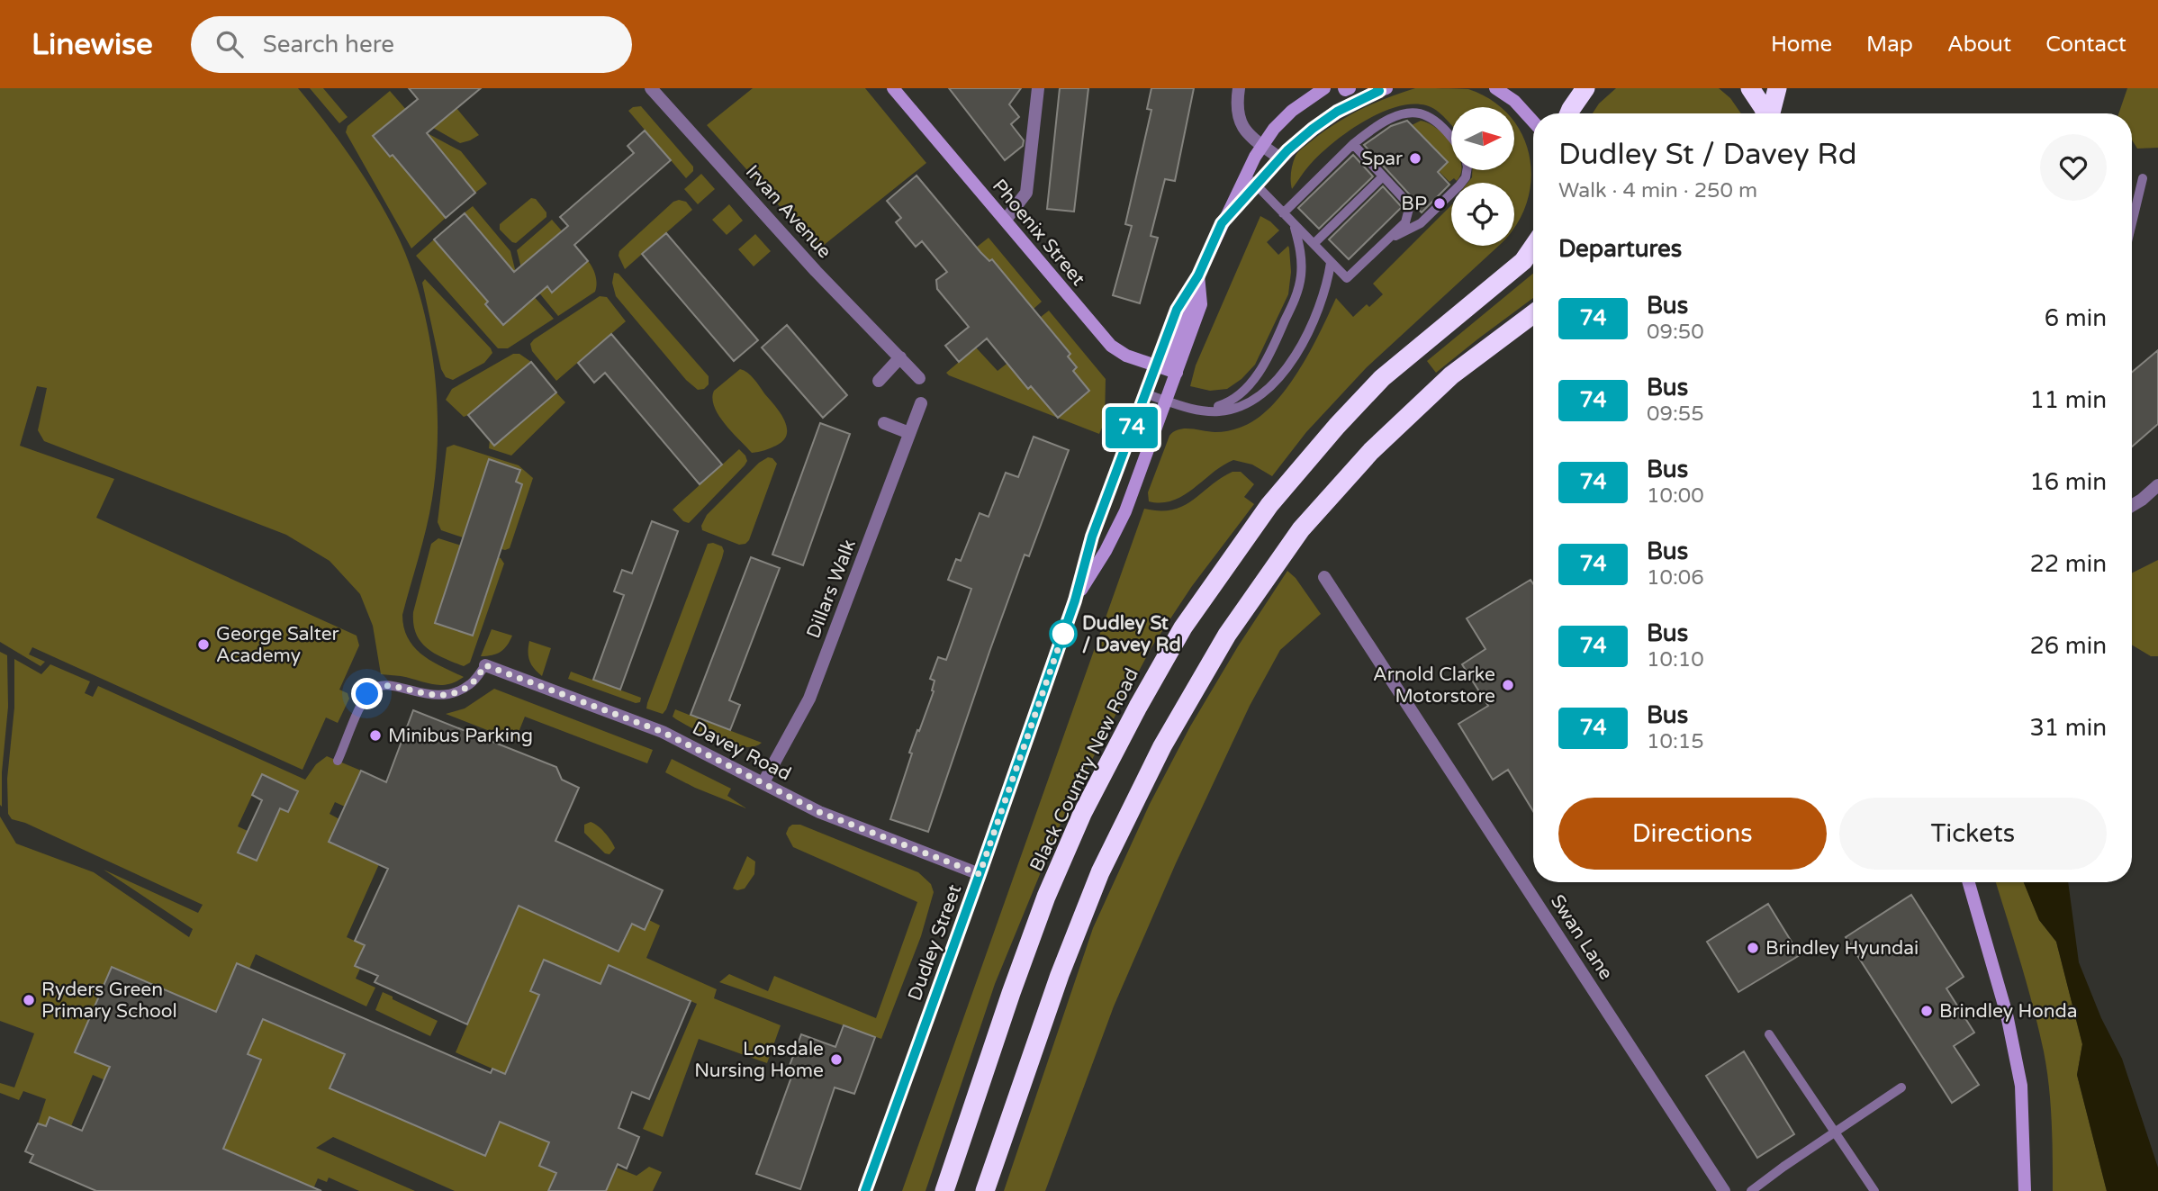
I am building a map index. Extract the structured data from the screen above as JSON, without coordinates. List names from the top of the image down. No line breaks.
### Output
{"streets":{"highway":["Black Country New Road"],"main road":["Phoenix Street","Dudley Street"],"street":["Irvan Avenue","Dillars Walk","Davey Road","Swan Lane"]},"crossings":[["Phoenix Street","Dudley Street"],["Dillars Walk","Davey Road"],["Davey Road","Dudley Street"]],"places":["Spar","BP","Dudley St / Davey Rd","George Salter Academy","Arnold Clarke Motorstore","Minibus Parking","Brindley Hyundai","Ryders Green Primary School","Brindley Honda","Lonsdale Nursing Home"],"lines":["bus line 74"],"north":"right","page":{"header":"Linewise","search":"Search here","nav":["Home","Map","About","Contact"],"on_map":"74","heading":[["Dudley St / Davey Rd","Walk · 4 min · 250 m"],"Departures"],"list":[{"mark":"74","name":"Bus","note":"09:50","value":"6 min"},{"mark":"74","name":"Bus","note":"09:55","value":"11 min"},{"mark":"74","name":"Bus","note":"10:00","value":"16 min"},{"mark":"74","name":"Bus","note":"10:06","value":"22 min"},{"mark":"74","name":"Bus","note":"10:10","value":"26 min"},{"mark":"74","name":"Bus","note":"10:15","value":"31 min"}],"buttons":["Directions","Tickets"]}}
